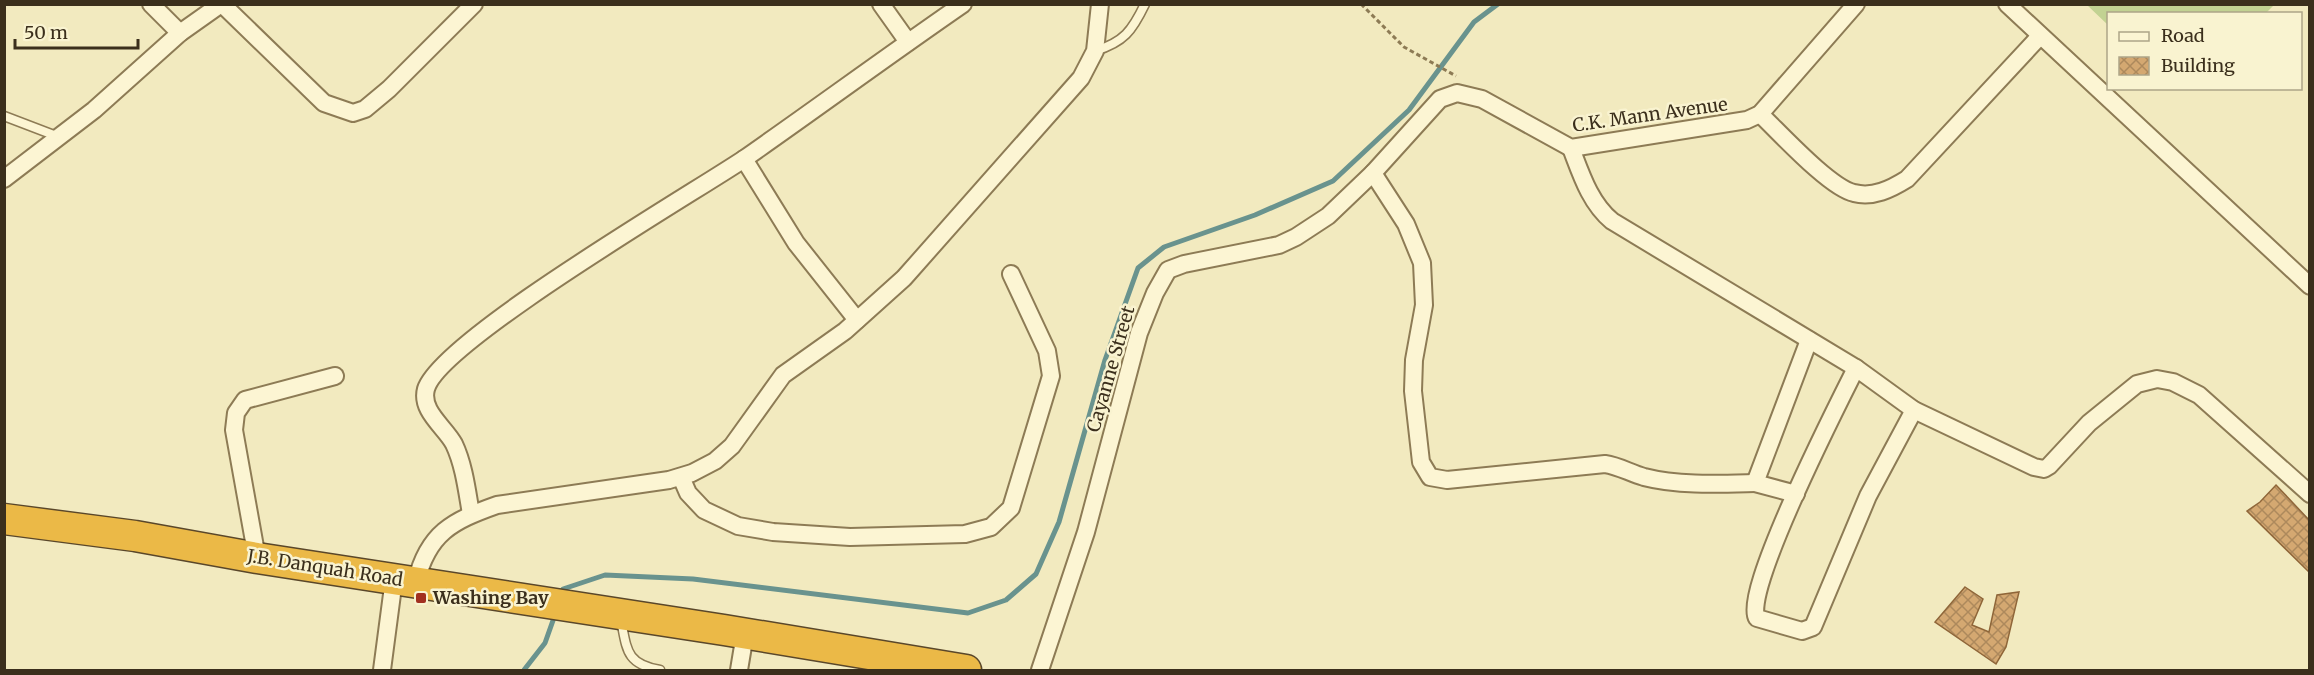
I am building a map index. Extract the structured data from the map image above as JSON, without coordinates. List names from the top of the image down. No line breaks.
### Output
{"streets":{"highway":["J.B. Danquah Road"],"street":["C.K. Mann Avenue","Cayanne Street"]},"crossings":[["C.K. Mann Avenue","Cayanne Street"]],"places":{"transit":["Washing Bay"]},"legend":["Road","Building"],"scale_bar":"50 m"}
